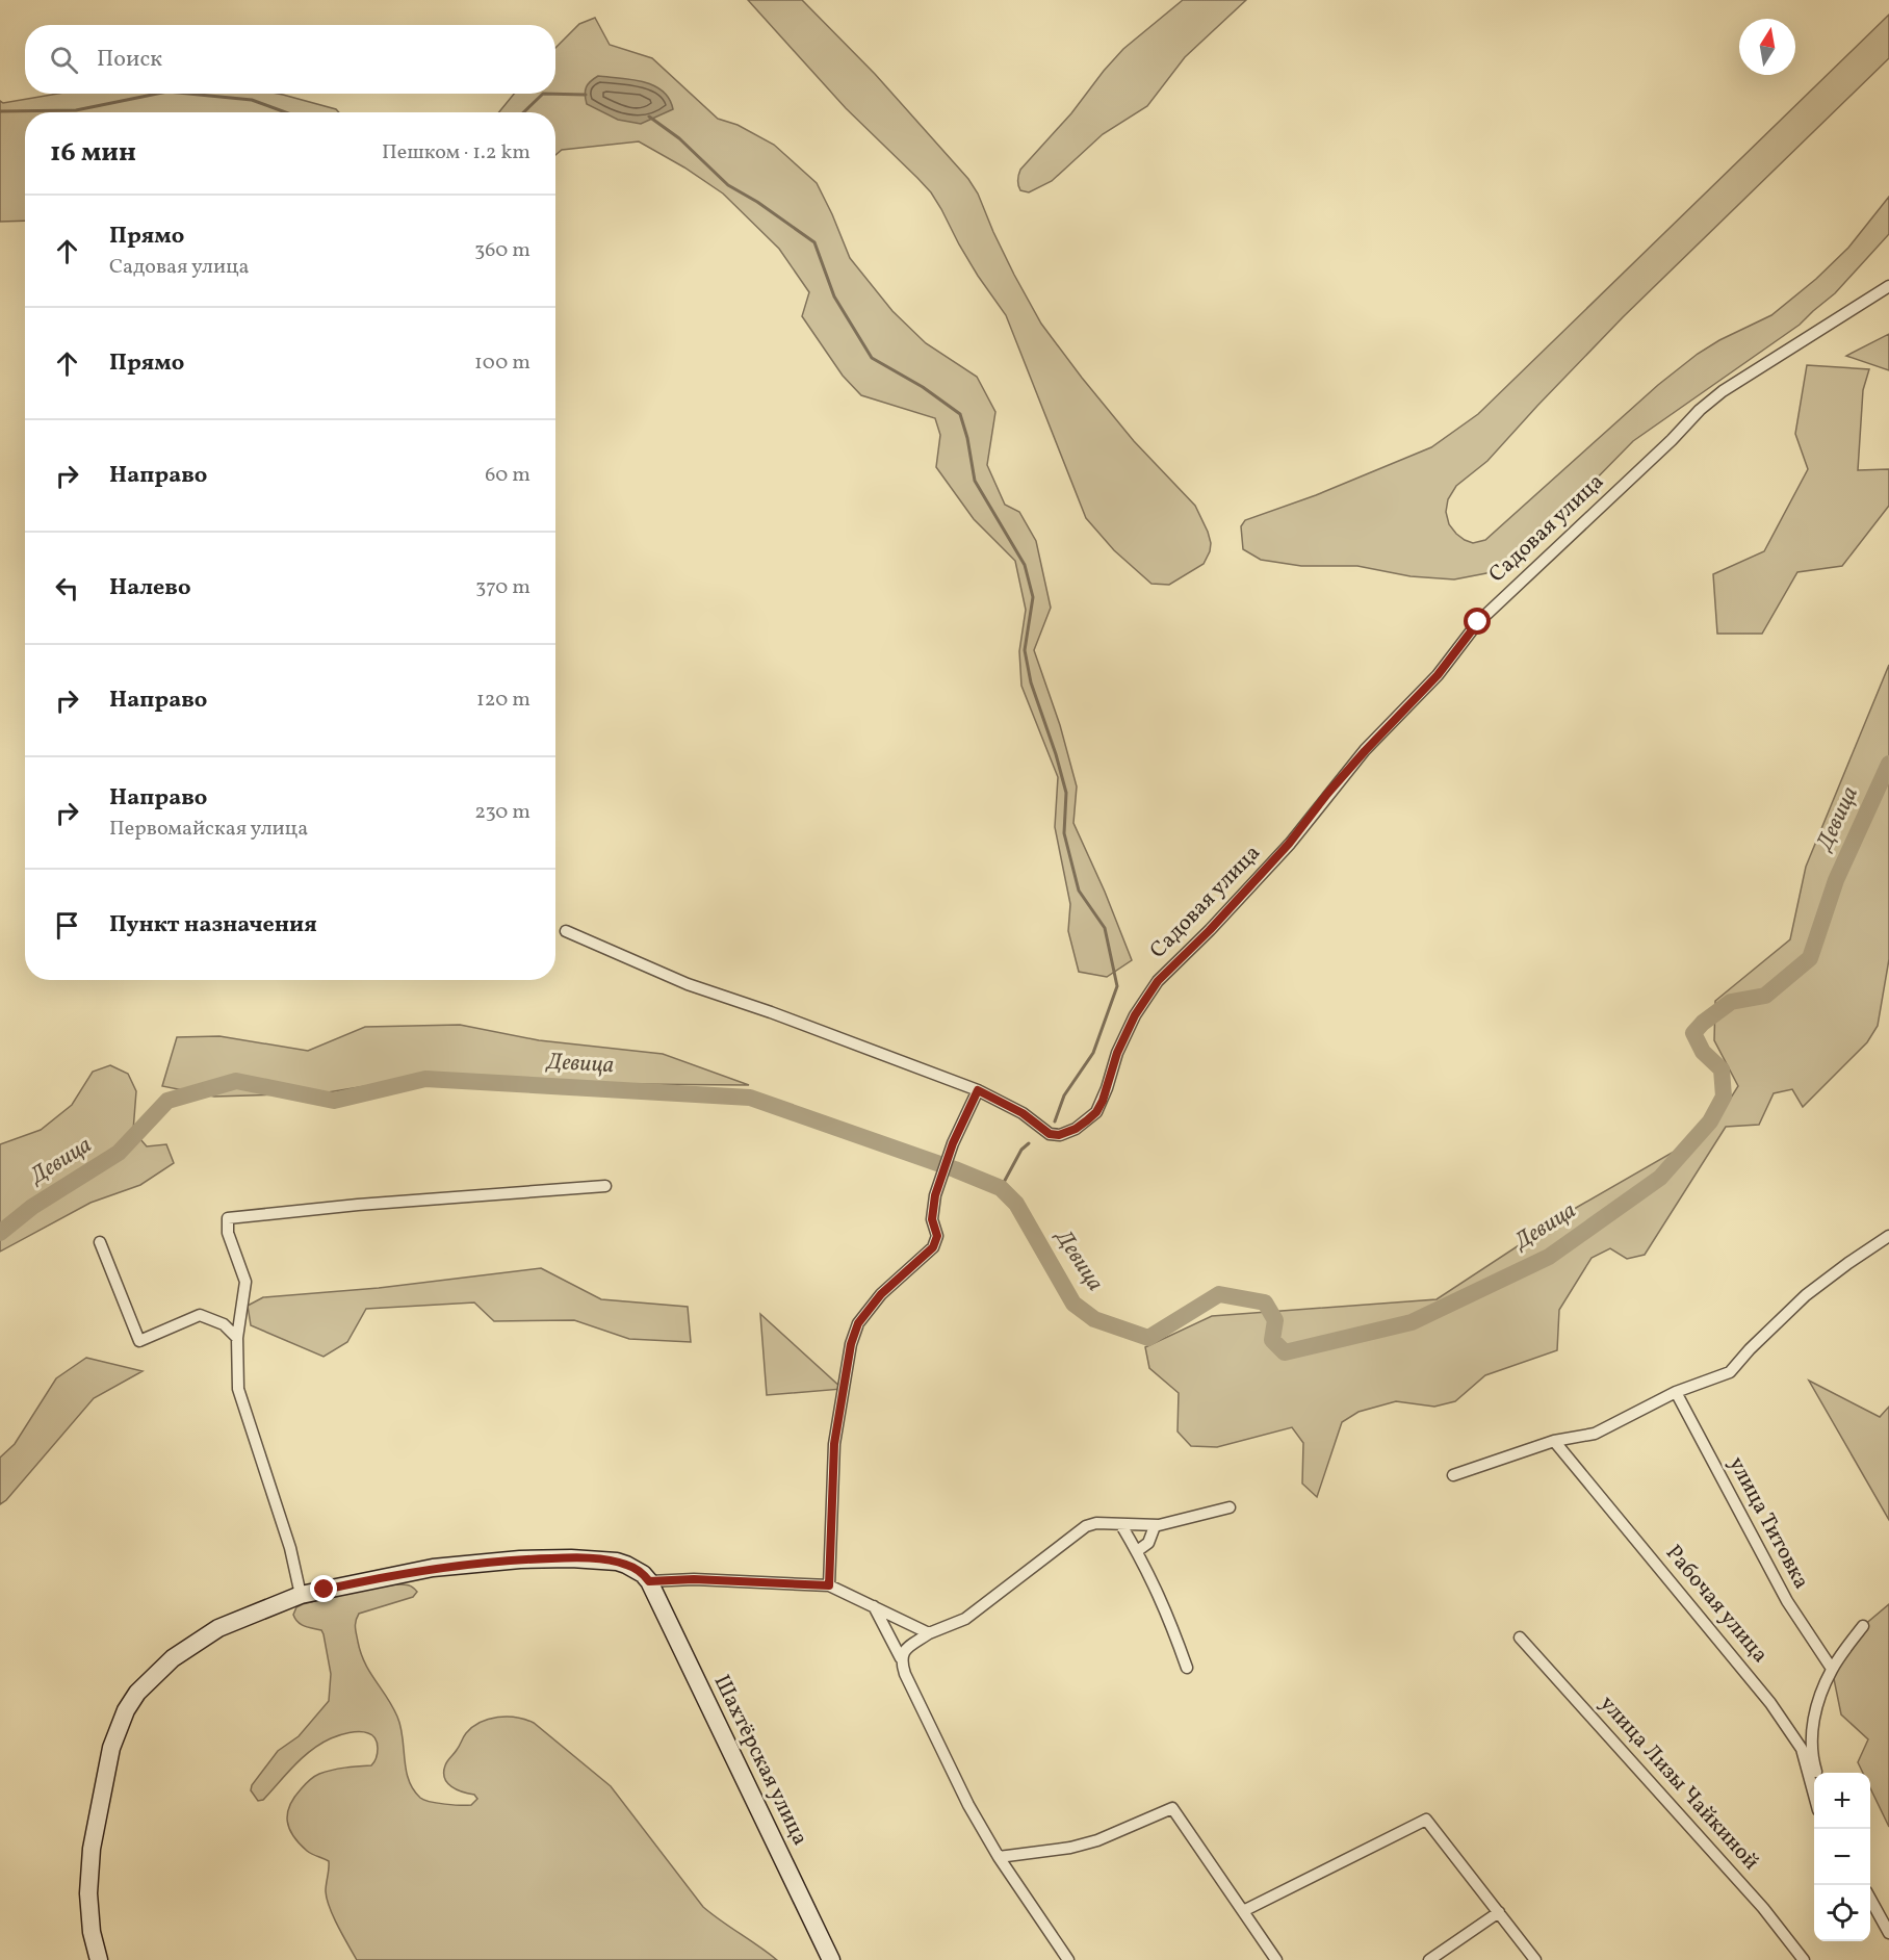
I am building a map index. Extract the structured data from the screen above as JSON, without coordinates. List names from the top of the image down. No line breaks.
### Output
{"streets":{"street":["Садовая улица","улица Титовка","Рабочая улица","Шахтёрская улица","улица Лизы Чайкиной"]},"water":["Девица"],"north":"top","page":{"search":"Поиск","heading":["16 мин","Пешком · 1.2 km"],"list":[["Прямо","Садовая улица","360 m"],["Прямо","100 m"],["Направо","60 m"],["Налево","370 m"],["Направо","120 m"],["Направо","Первомайская улица","230 m"],"Пункт назначения"],"map_buttons":["+","−"]}}
